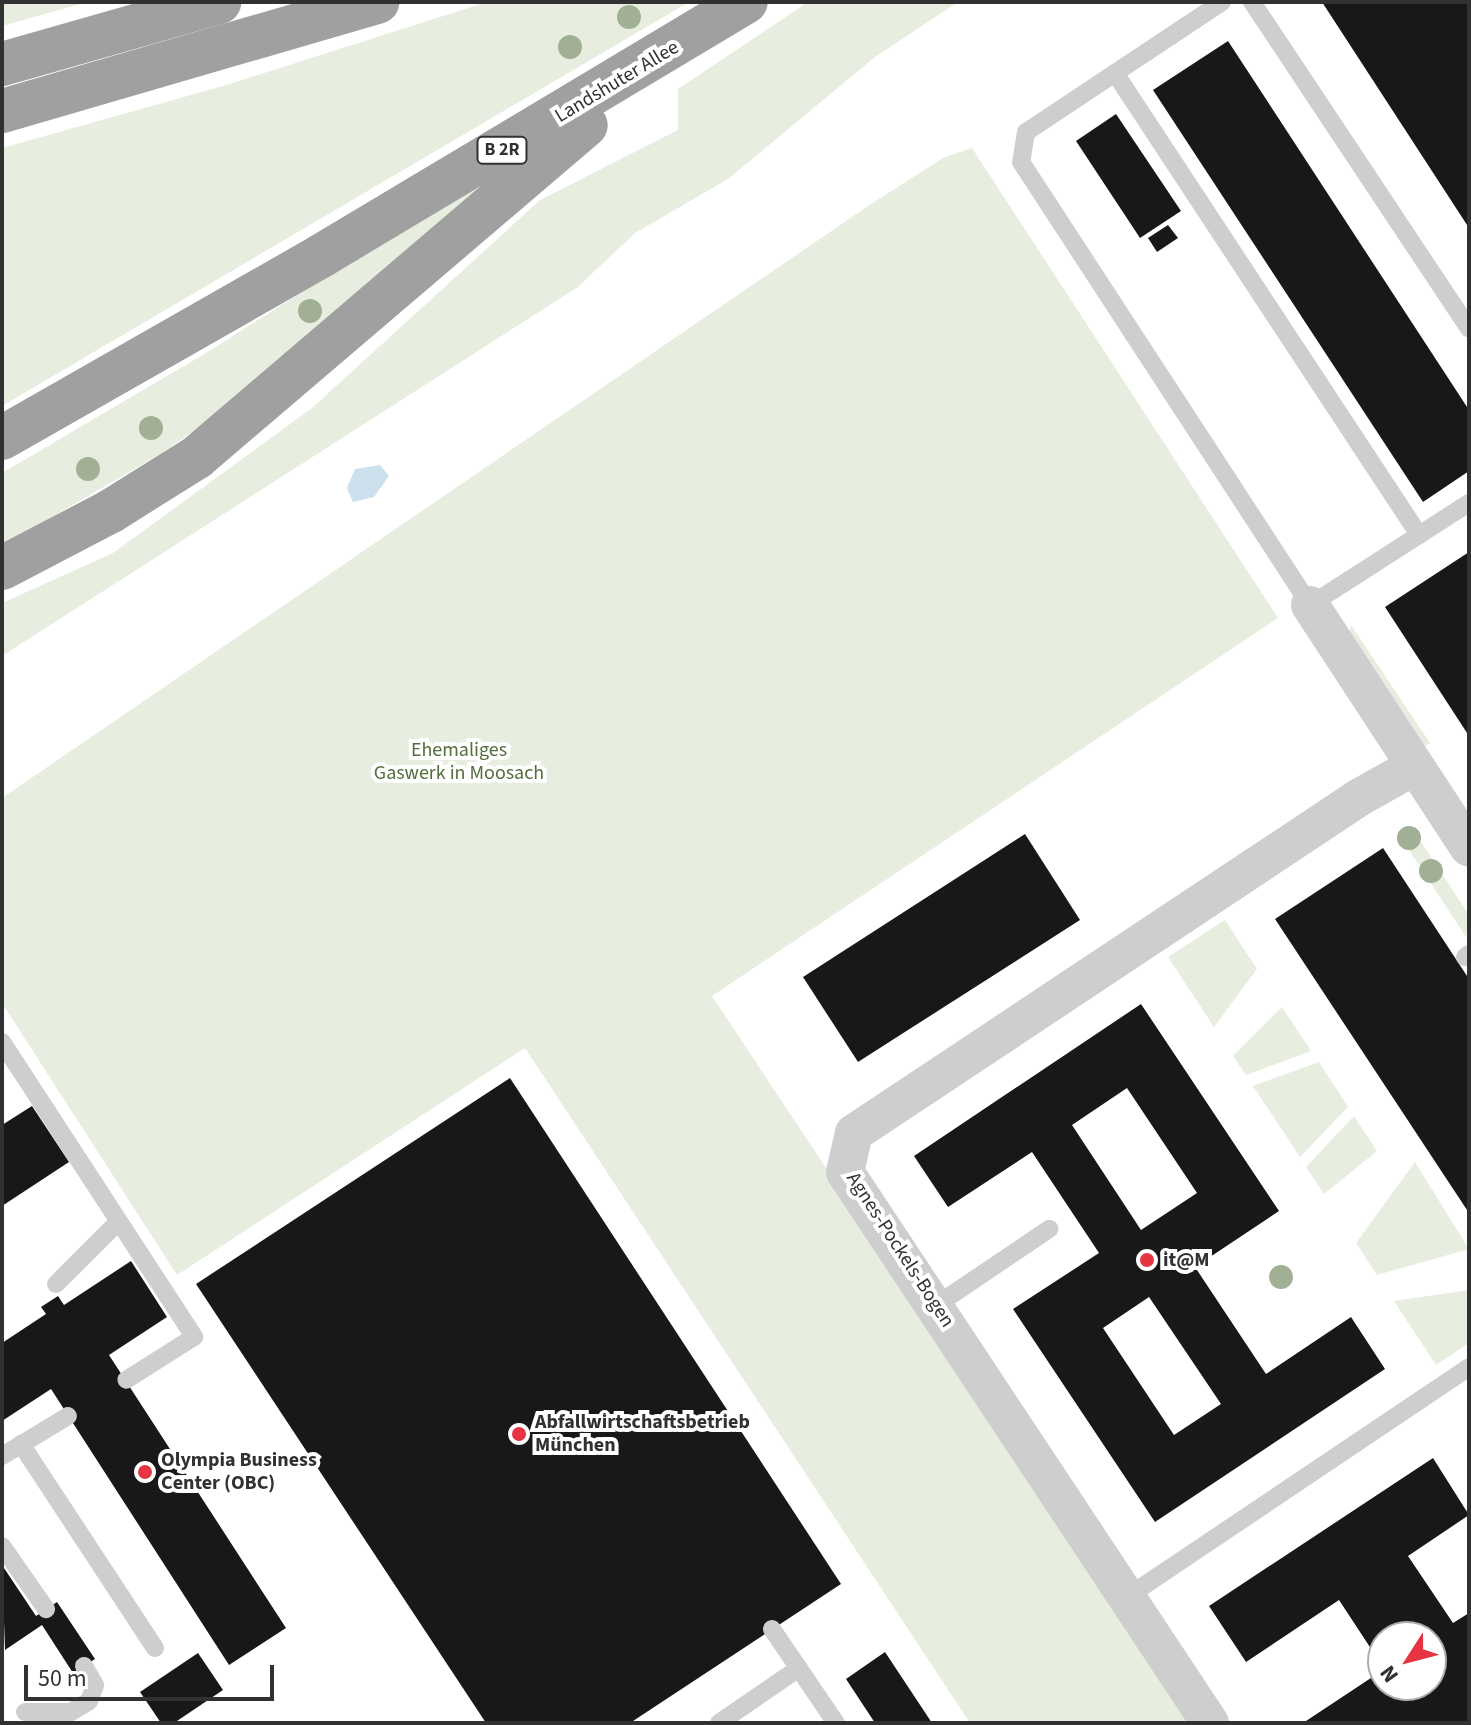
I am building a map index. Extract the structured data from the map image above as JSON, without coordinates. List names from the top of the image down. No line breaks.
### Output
{"streets":{"highway":["Landshuter Allee","B 2R"],"street":["Agnes-Pockels-Bogen"]},"parks":["Ehemaliges Gaswerk in Moosach"],"places":["it@M","Abfallwirtschaftsbetrieb München","Olympia Business Center (OBC)"],"scale_bar":"50 m","north":"bottom left"}
